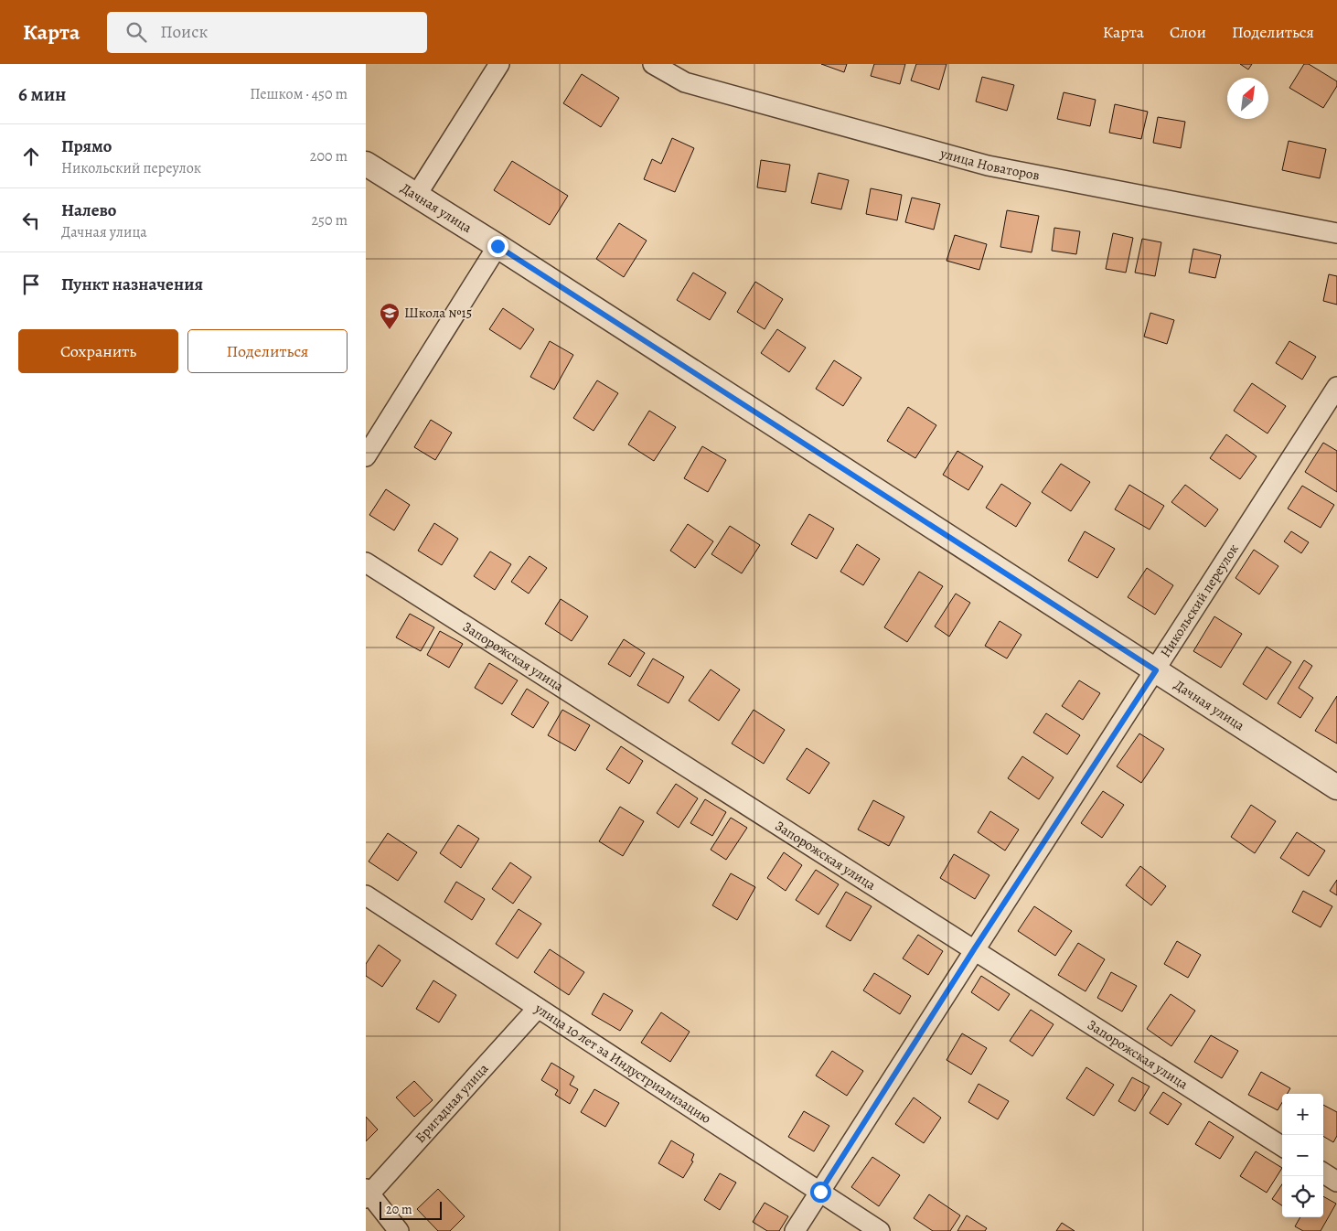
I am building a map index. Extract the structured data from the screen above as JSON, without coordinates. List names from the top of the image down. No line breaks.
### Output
{"streets":{"street":["улица Новаторов","Дачная улица","Никольский переулок","Запорожская улица","улица 10 лет за Индустриализацию","Бригадная улица"]},"crossings":[["Дачная улица","Никольский переулок"],["Никольский переулок","Запорожская улица"],["Никольский переулок","улица 10 лет за Индустриализацию"],["улица 10 лет за Индустриализацию","Бригадная улица"]],"places":{"school or university":["Школа №15"]},"scale_bar":"20 m","north":"top right","page":{"header":"Карта","search":"Поиск","nav":["Карта","Слои","Поделиться"],"heading":["6 мин","Пешком · 450 m"],"list":[["Прямо","Никольский переулок","200 m"],["Налево","Дачная улица","250 m"],"Пункт назначения"],"buttons":["Сохранить","Поделиться"],"map_buttons":["+","−"],"scale":"20 m"}}
